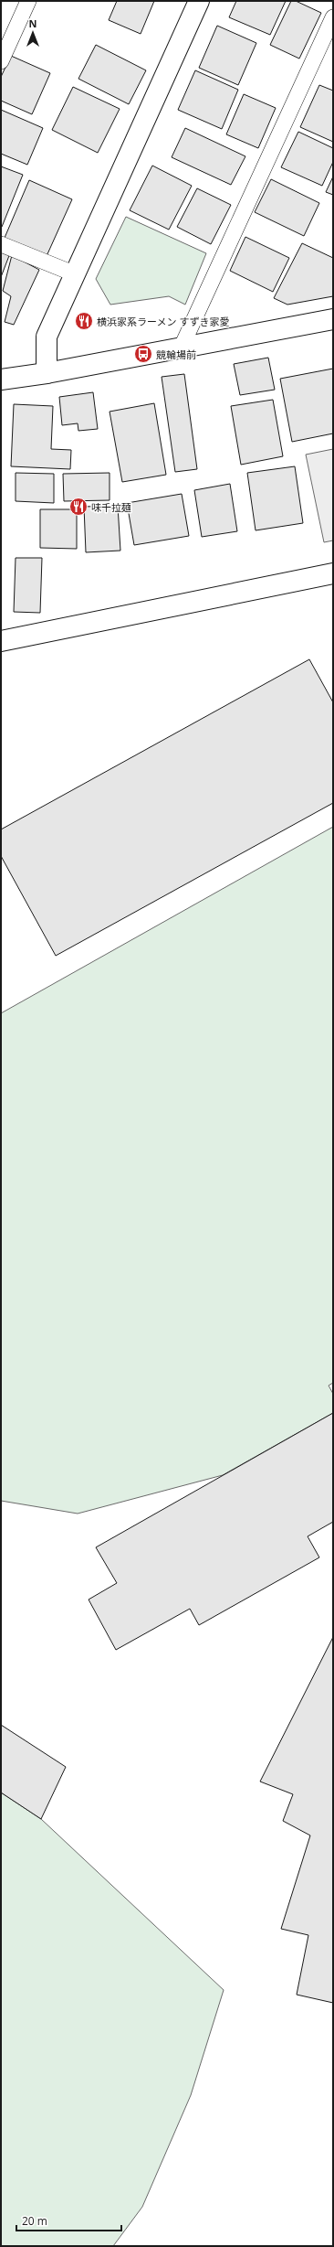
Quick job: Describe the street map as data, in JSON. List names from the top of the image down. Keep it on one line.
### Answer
{"places":{"restaurant":["横浜家系ラーメン すずき家愛","味千拉麺"],"bus stop":["競輪場前"]},"scale_bar":"20 m","north":"top"}
